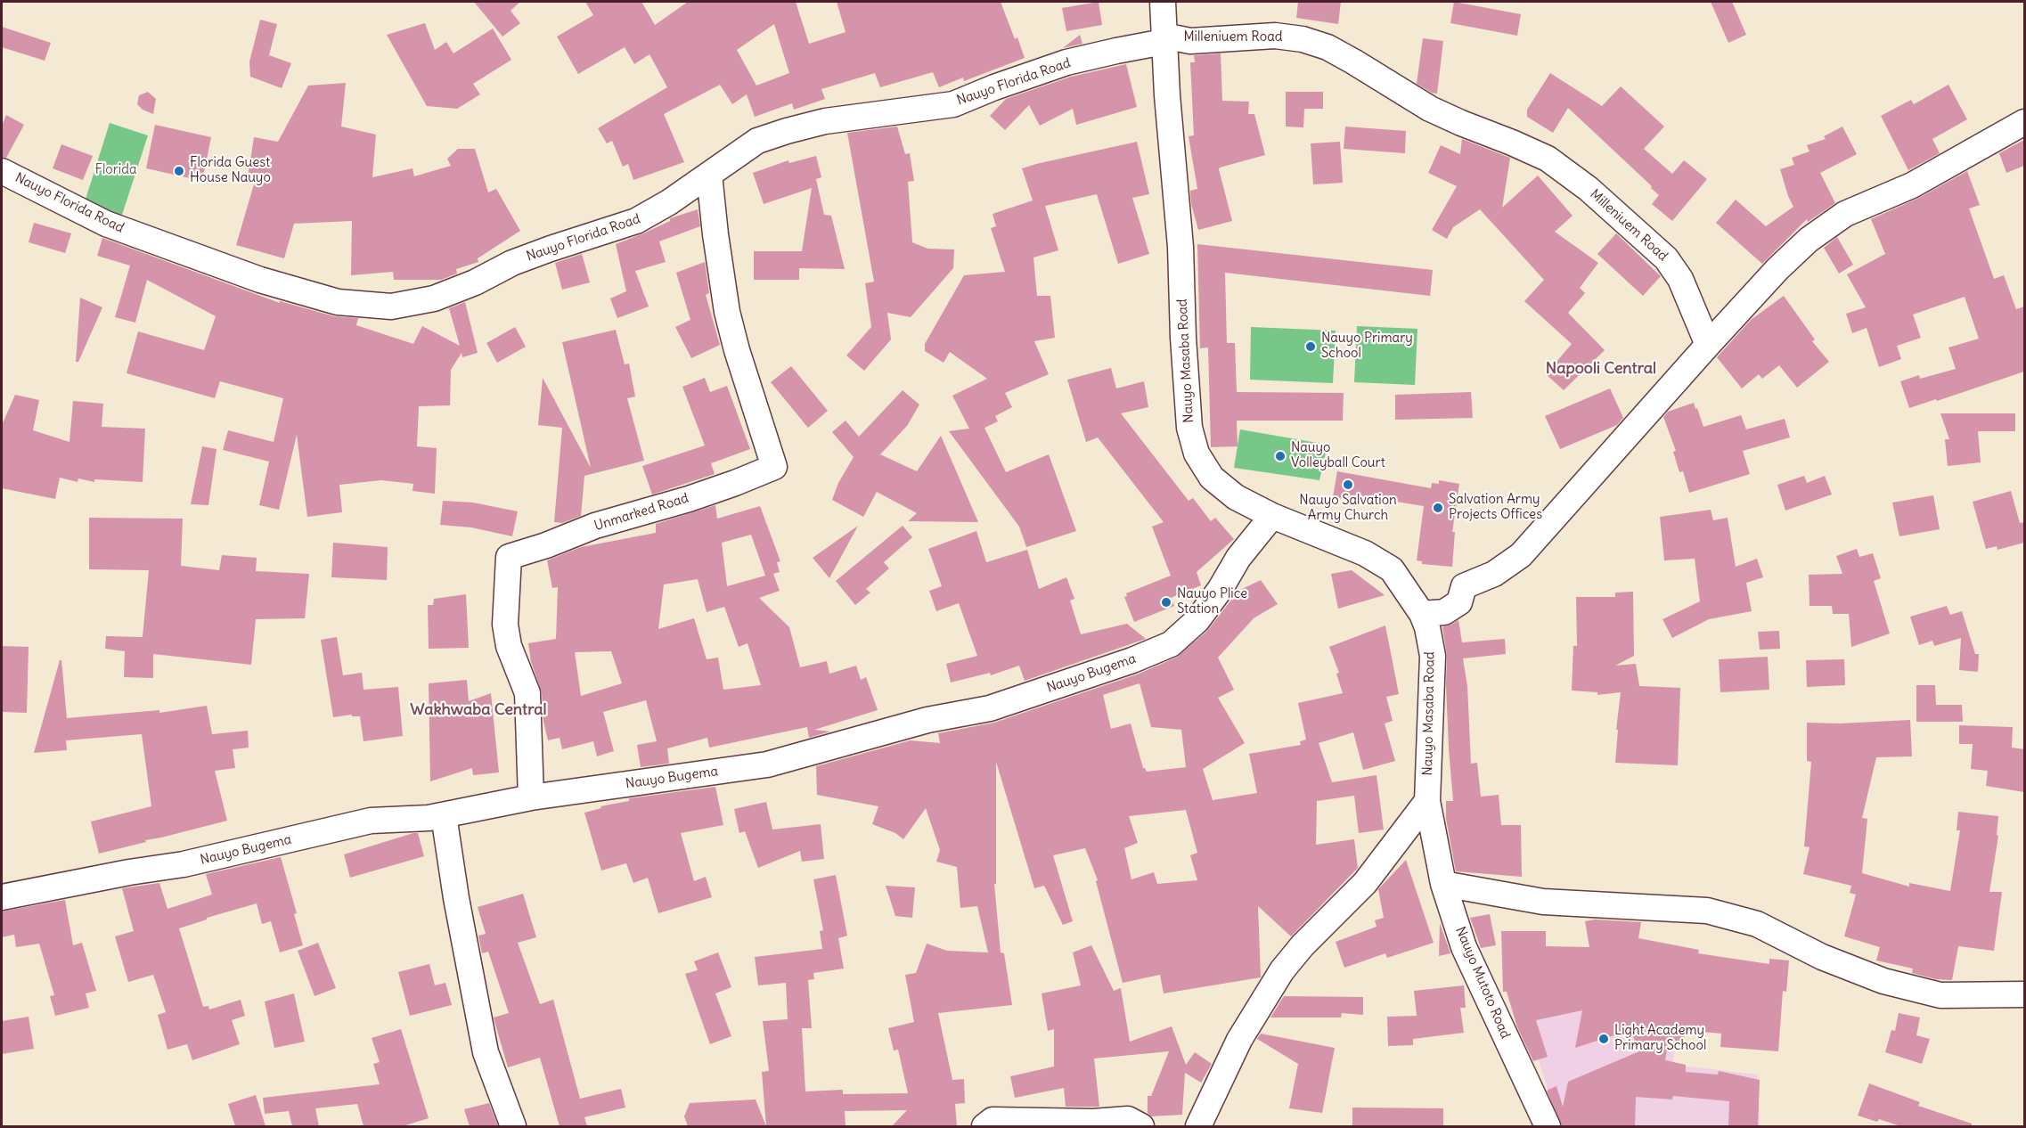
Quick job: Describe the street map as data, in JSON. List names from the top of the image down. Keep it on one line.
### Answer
{"streets":{"street":["Milleniuem Road","Nauyo Florida Road","Nauyo Masaba Road","Unmarked Road","Nauyo Bugema","Nauyo Mutoto Road"]},"crossings":[["Milleniuem Road","Nauyo Florida Road"],["Milleniuem Road","Nauyo Masaba Road"],["Nauyo Florida Road","Nauyo Masaba Road"],["Nauyo Florida Road","Unmarked Road"],["Nauyo Masaba Road","Nauyo Bugema"],["Nauyo Masaba Road","Nauyo Mutoto Road"],["Unmarked Road","Nauyo Bugema"]],"districts":["Napooli Central","Wakhwaba Central"],"parks":["Florida"],"places":["Florida Guest House Nauyo","Nauyo Primary School","Nauyo Volleyball Court","Nauyo Salvation Army Church","Salvation Army Projects Offices","Nauyo Plice Station","Light Academy Primary School"]}
